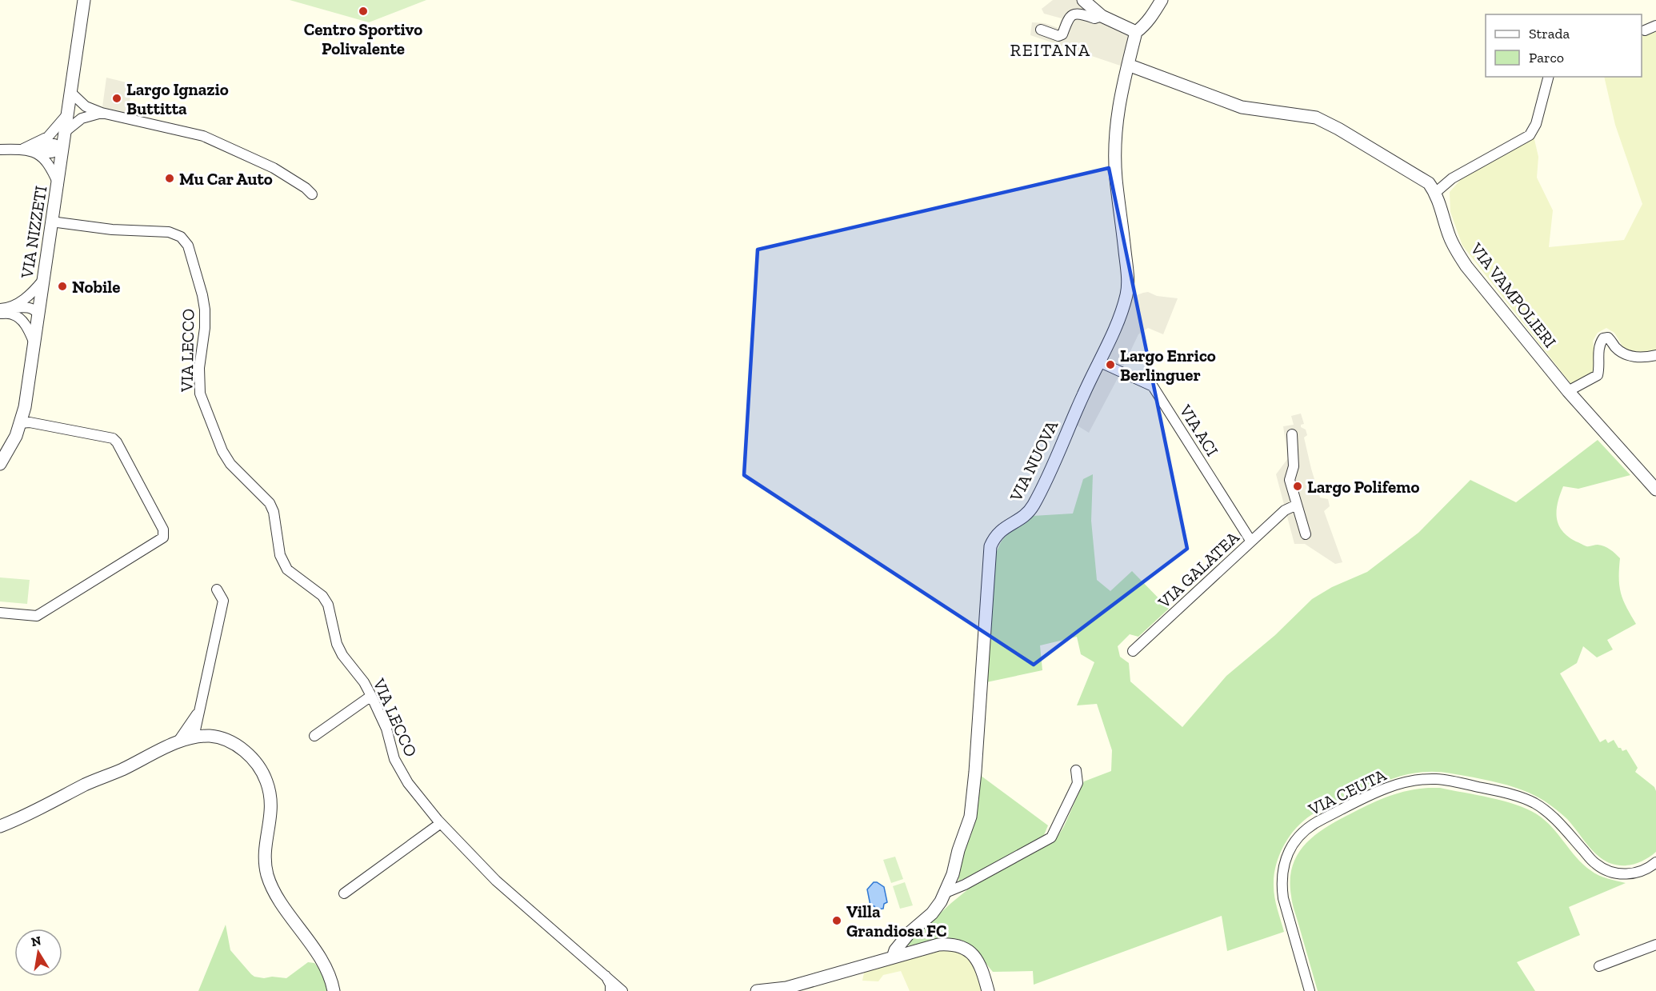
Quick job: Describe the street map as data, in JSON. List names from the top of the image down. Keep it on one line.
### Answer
{"streets":{"street":["VIA NIZZETI","VIA VAMPOLIERI","VIA LECCO","VIA ACI","VIA NUOVA","VIA GALATEA","VIA CEUTA"]},"crossings":[["VIA NIZZETI","VIA LECCO"],["VIA VAMPOLIERI","VIA NUOVA"],["VIA ACI","VIA NUOVA"],["VIA ACI","VIA GALATEA"]],"districts":["REITANA"],"places":["Centro Sportivo Polivalente","Largo Ignazio Buttitta","Mu Car Auto","Nobile","Largo Enrico Berlinguer","Largo Polifemo","Villa Grandiosa FC"],"legend":["Strada","Parco"],"north":"top"}
